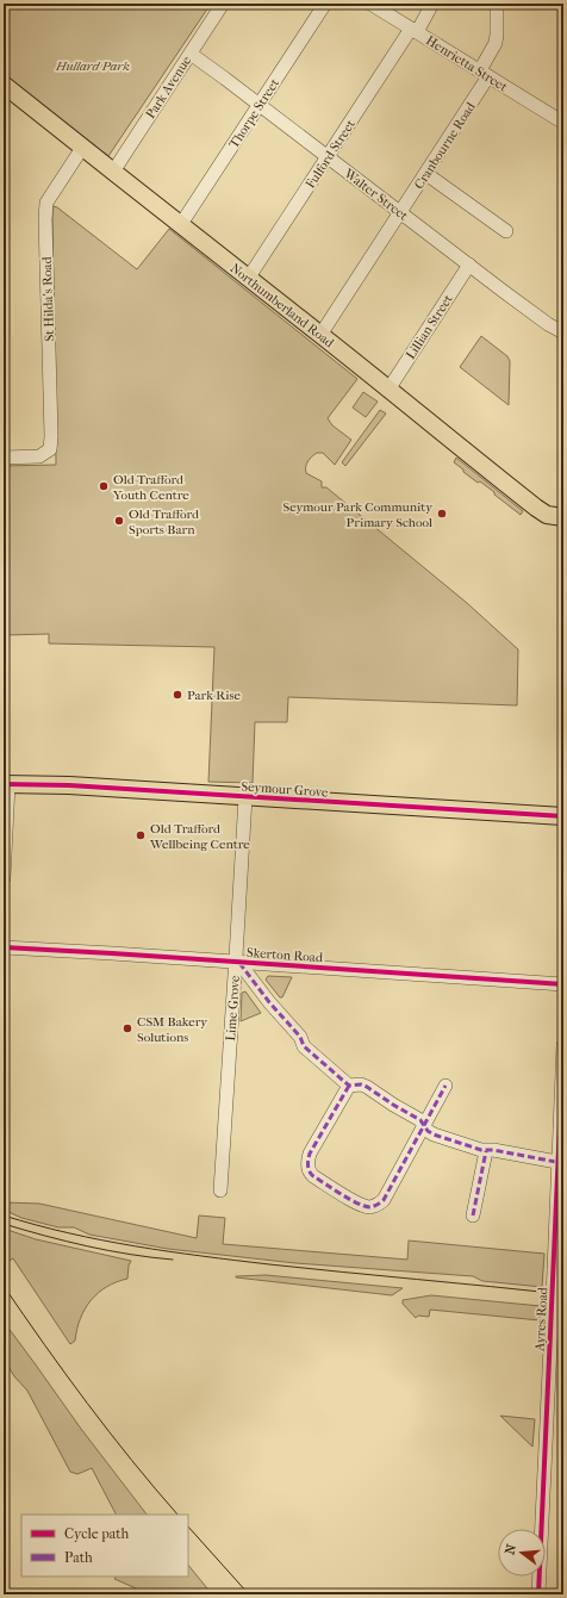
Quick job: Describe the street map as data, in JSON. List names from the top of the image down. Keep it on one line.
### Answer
{"streets":{"main road":["Northumberland Road","Seymour Grove"],"street":["Henrietta Street","Park Avenue","Thorpe Street","Cranbourne Road","Fulford Street","Walter Street","St Hilda's Road","Lillian Street","Skerton Road","Lime Grove","Ayres Road"]},"crossings":[["Henrietta Street","Cranbourne Road"],["Henrietta Street","Fulford Street"],["Park Avenue","Walter Street"],["Park Avenue","Northumberland Road"],["Thorpe Street","Walter Street"],["Thorpe Street","Northumberland Road"],["Cranbourne Road","Walter Street"],["Cranbourne Road","Northumberland Road"],["Fulford Street","Walter Street"],["Fulford Street","Northumberland Road"],["Walter Street","Lillian Street"],["St Hilda's Road","Northumberland Road"],["Northumberland Road","Lillian Street"],["Seymour Grove","Lime Grove"],["Skerton Road","Lime Grove"]],"parks":["Hullard Park"],"places":["Old Trafford Youth Centre","Seymour Park Community Primary School","Old Trafford Sports Barn","Park Rise","Old Trafford Wellbeing Centre","CSM Bakery Solutions"],"legend":["Cycle path","Path"],"north":"left"}
